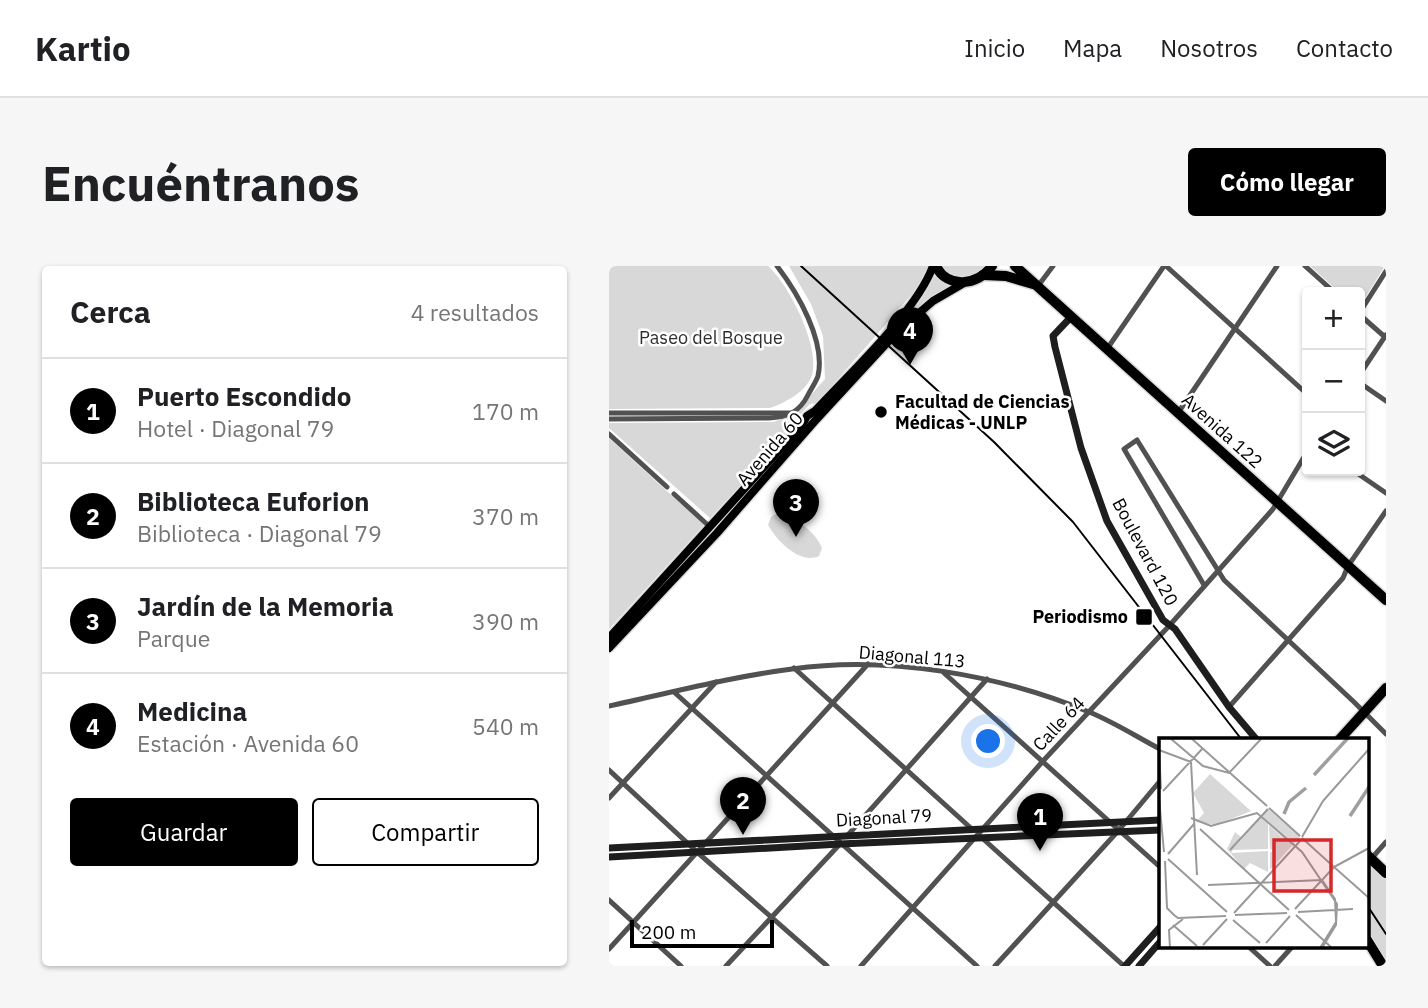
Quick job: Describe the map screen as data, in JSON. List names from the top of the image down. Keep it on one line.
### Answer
{"streets":{"highway":["Avenida 122"],"main road":["Avenida 60","Boulevard 120","Diagonal 79"],"street":["Diagonal 113","Calle 64"]},"crossings":[["Avenida 122","Boulevard 120"],["Avenida 122","Calle 64"],["Boulevard 120","Calle 64"],["Diagonal 113","Calle 64"],["Calle 64","Diagonal 79"]],"parks":["Paseo del Bosque"],"places":{"other":["Facultad de Ciencias Médicas - UNLP"],"transit":["Periodismo"]},"scale_bar":"200 m","page":{"header":"Kartio","nav":["Inicio","Mapa","Nosotros","Contacto"],"buttons":["Cómo llegar",["Guardar","Compartir"]],"title":"Encuéntranos","heading":["Cerca","4 resultados"],"map_buttons":["+","−"],"pins":["4","3","2","1"],"list":[{"mark":"1","name":"Puerto Escondido","note":"Hotel · Diagonal 79","value":"170 m"},{"mark":"2","name":"Biblioteca Euforion","note":"Biblioteca · Diagonal 79","value":"370 m"},{"mark":"3","name":"Jardín de la Memoria","note":"Parque","value":"390 m"},{"mark":"4","name":"Medicina","note":"Estación · Avenida 60","value":"540 m"}],"scale":"200 m"}}
